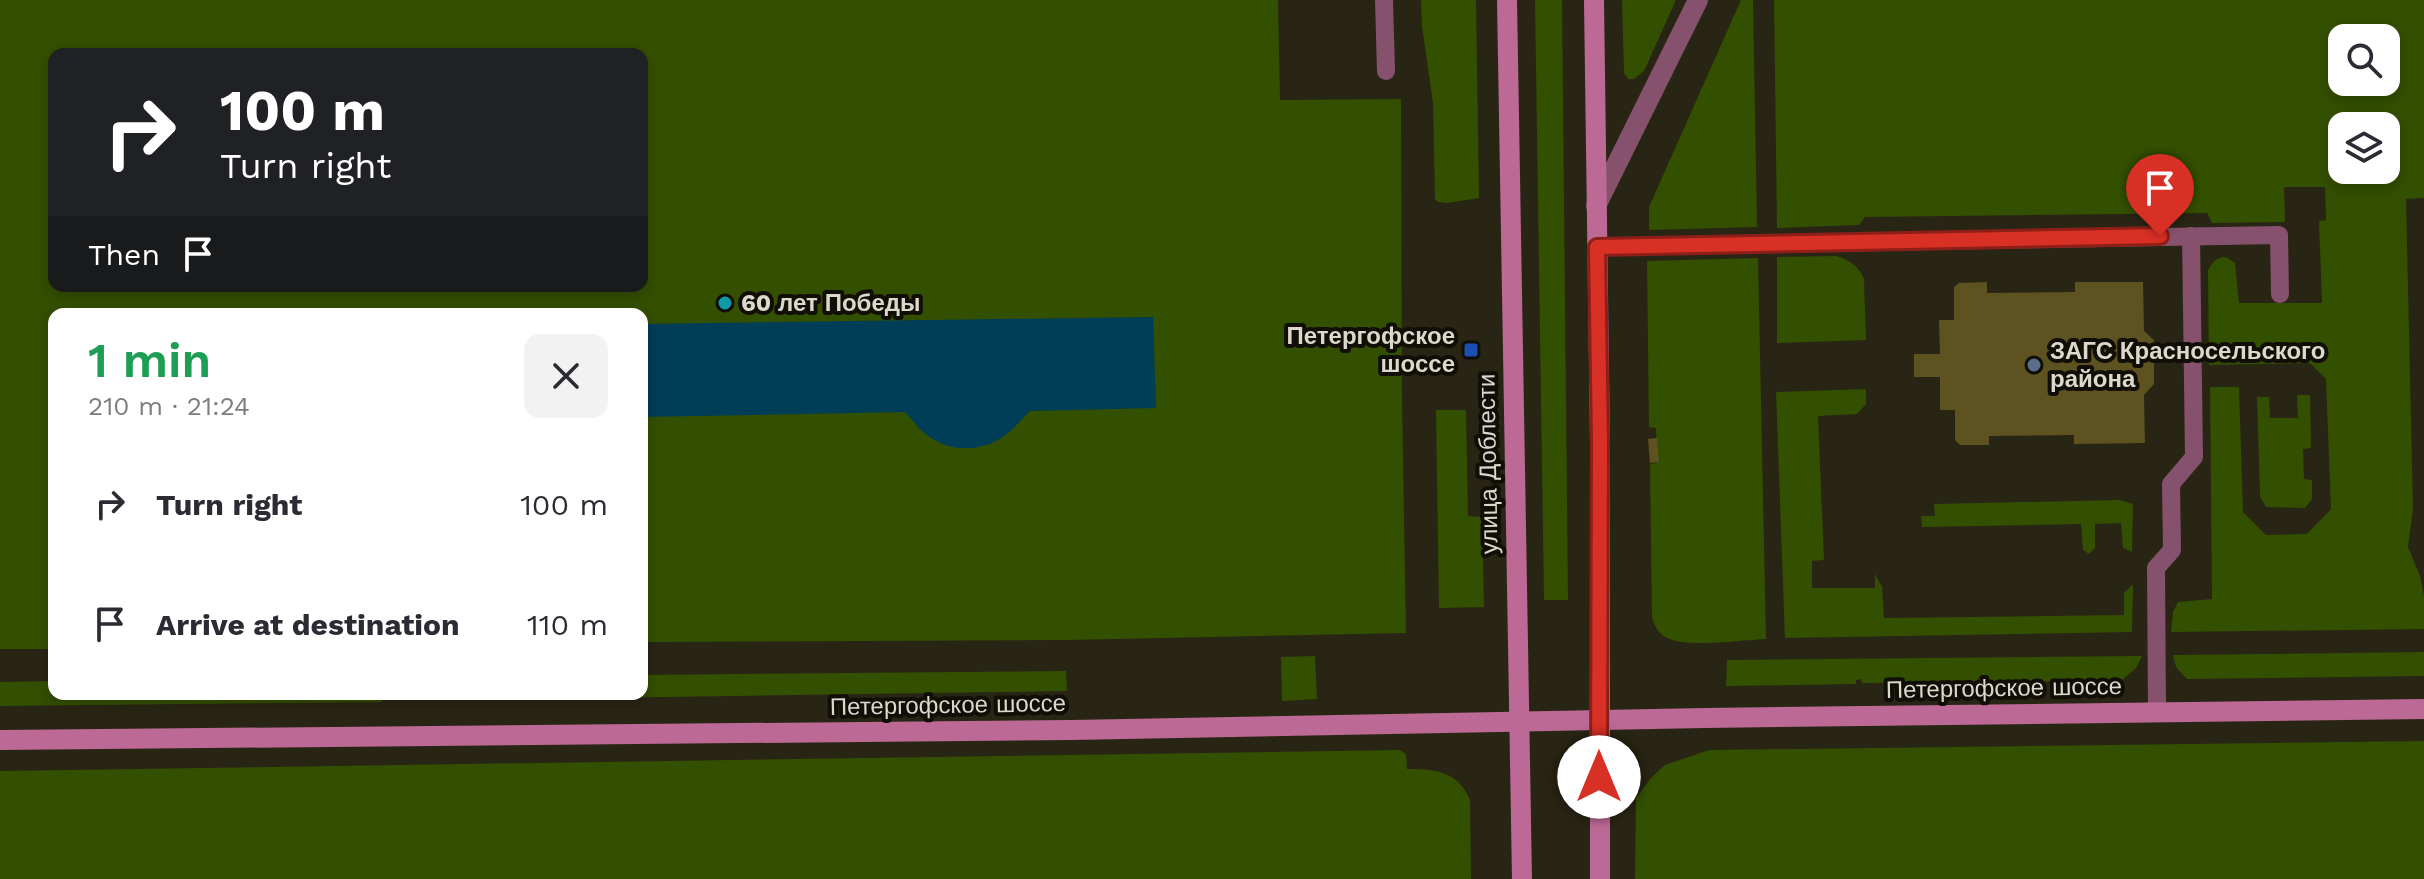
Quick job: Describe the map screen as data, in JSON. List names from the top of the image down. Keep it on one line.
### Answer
{"streets":{"street":["улица Доблести","Петергофское шоссе"]},"crossings":[["улица Доблести","Петергофское шоссе"]],"places":{"other":["60 лет Победы","ЗАГС Красносельского района"],"transit":["Петергофское шоссе"]},"page":{"turn":["100 m","Turn right"],"then":"Then","heading":["1 min","210 m · 21:24"],"list":[{"name":"Turn right","value":"100 m"},{"name":"Arrive at destination","value":"110 m"}]}}
